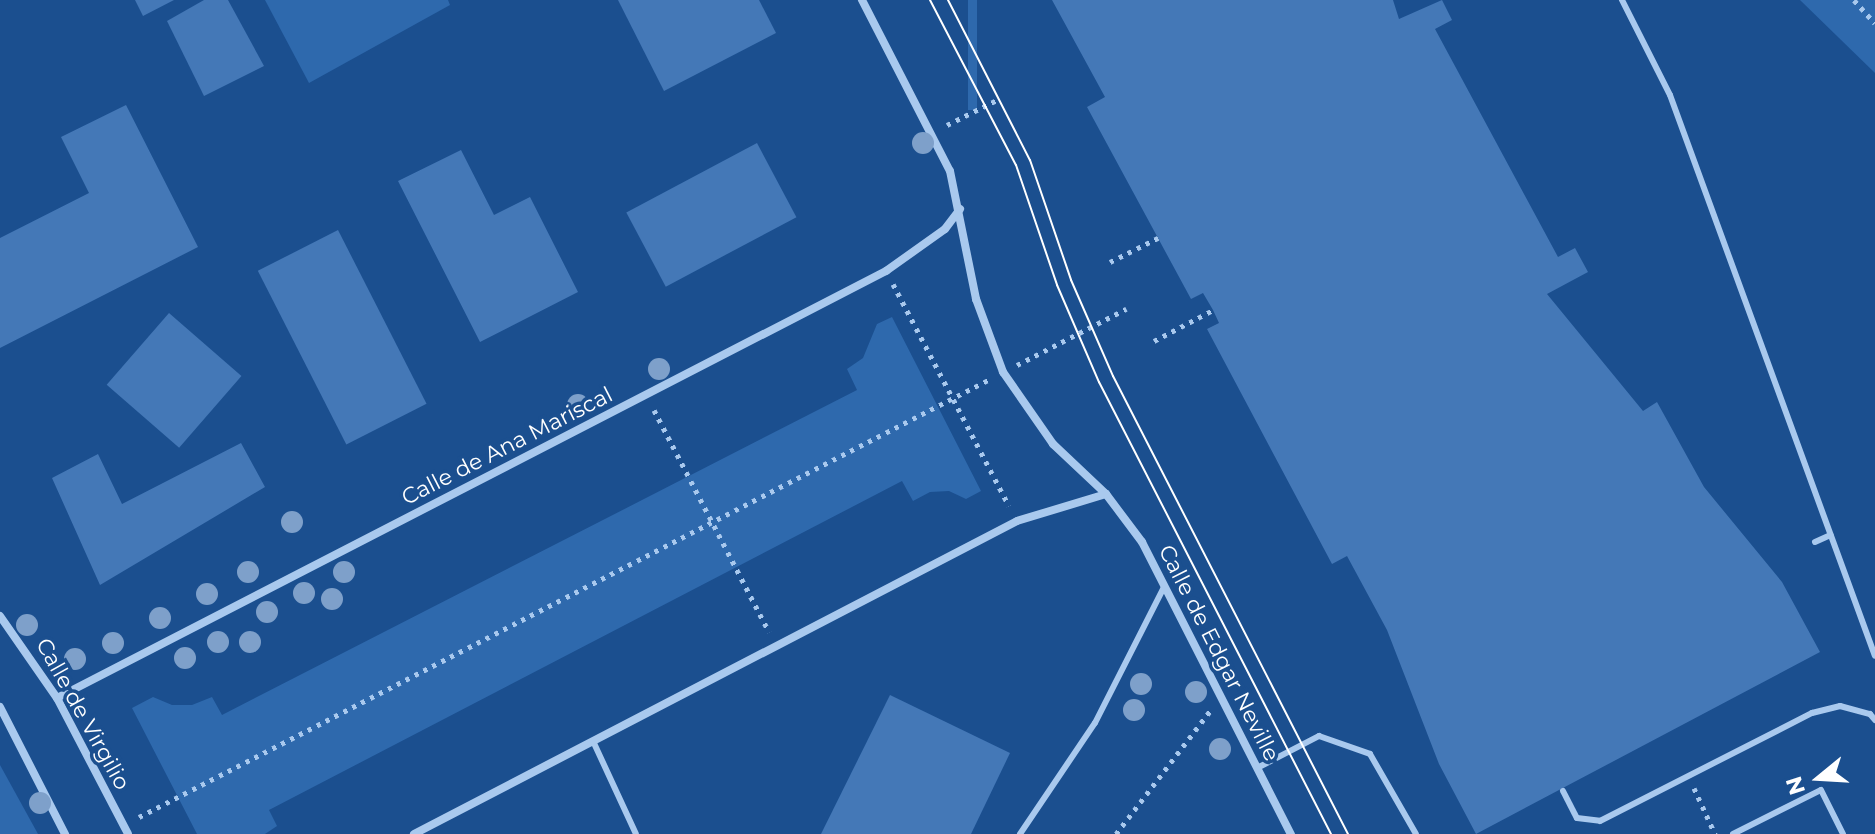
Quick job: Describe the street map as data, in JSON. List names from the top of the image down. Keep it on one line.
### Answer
{"streets":{"street":["Calle de Ana Mariscal","Calle de Edgar Neville","Calle de Virgilio"]},"crossings":[["Calle de Ana Mariscal","Calle de Edgar Neville"],["Calle de Ana Mariscal","Calle de Virgilio"]],"north":"left"}
